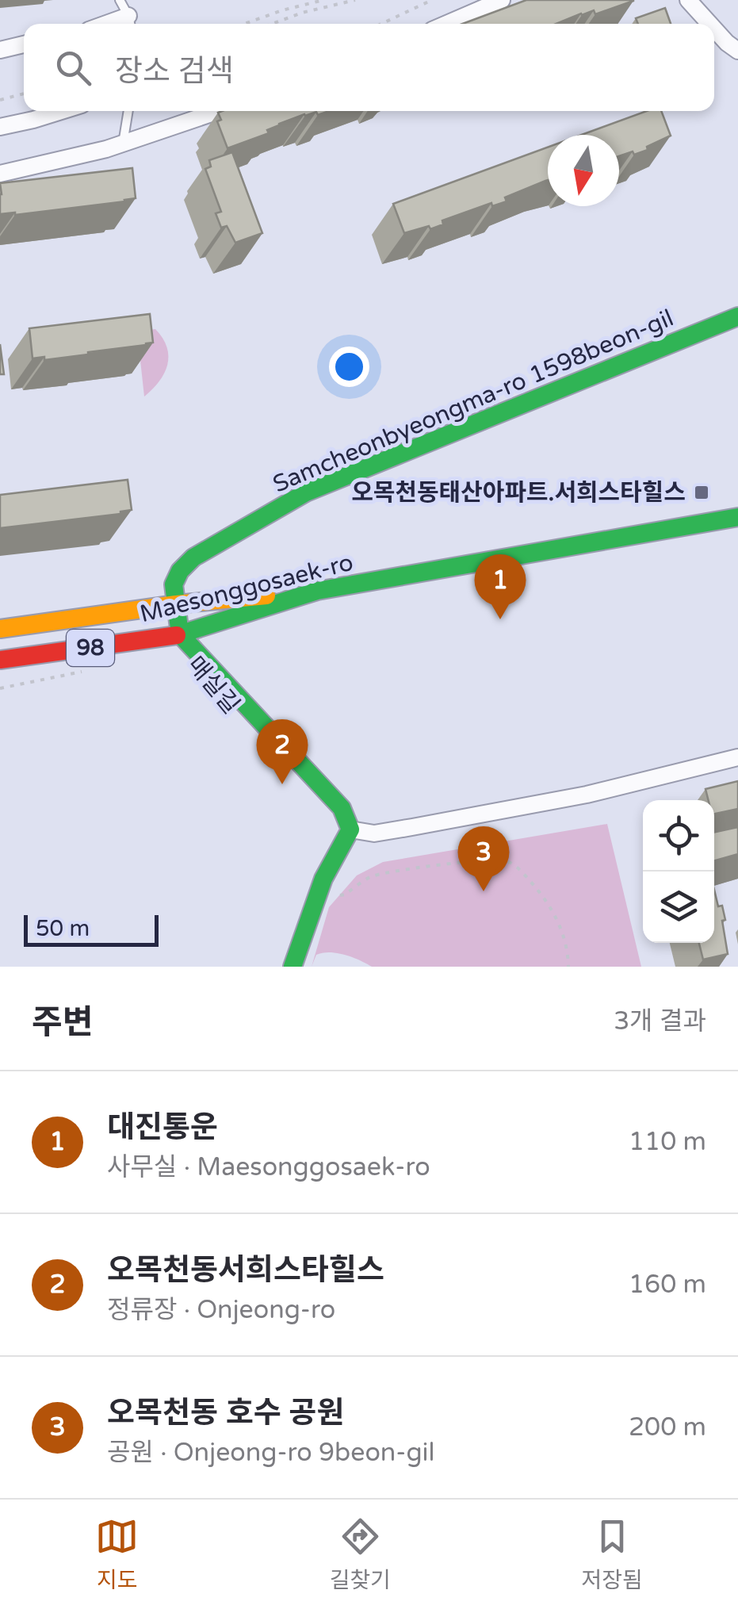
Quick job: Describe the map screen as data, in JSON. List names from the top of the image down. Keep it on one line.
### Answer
{"streets":{"street":["Samcheonbyeongma-ro 1598beon-gil","Maesonggosaek-ro","98"]},"crossings":[["Samcheonbyeongma-ro 1598beon-gil","Maesonggosaek-ro"]],"places":{"transit":["오목천동태산아파트.서희스타힐스"]},"scale_bar":"50 m","north":"bottom","page":{"search":"장소 검색","pins":["1","2","3"],"scale":"50 m","heading":["주변","3개 결과"],"list":[{"mark":"1","name":"대진통운","note":"사무실 · Maesonggosaek-ro","value":"110 m"},{"mark":"2","name":"오목천동서희스타힐스","note":"정류장 · Onjeong-ro","value":"160 m"},{"mark":"3","name":"오목천동 호수 공원","note":"공원 · Onjeong-ro 9beon-gil","value":"200 m"}],"nav":["지도","길찾기","저장됨"]}}
